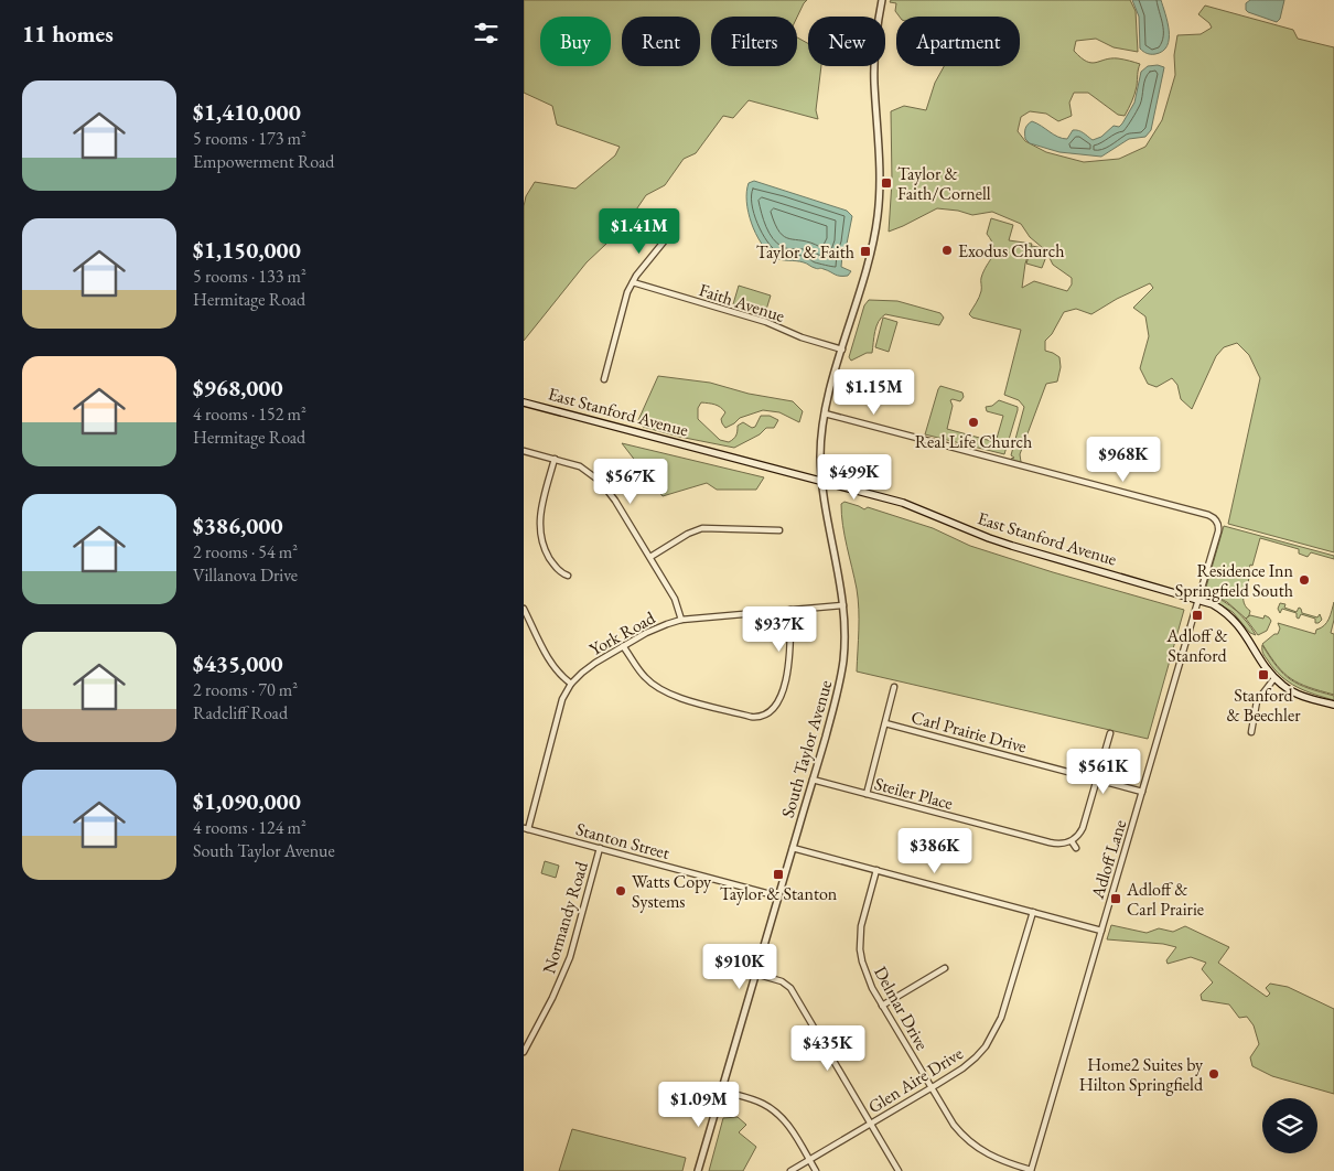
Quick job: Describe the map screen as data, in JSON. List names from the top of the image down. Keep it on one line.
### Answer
{"streets":{"main road":["East Stanford Avenue"],"street":["Faith Avenue","York Road","Carl Prairie Drive","South Taylor Avenue","Steiler Place","Stanton Street","Adloff Lane","Normandy Road","Delmar Drive","Glen Aire Drive"]},"crossings":[["Faith Avenue","South Taylor Avenue"],["East Stanford Avenue","South Taylor Avenue"],["East Stanford Avenue","Adloff Lane"],["York Road","South Taylor Avenue"],["York Road","Stanton Street"],["Carl Prairie Drive","Adloff Lane"],["South Taylor Avenue","Steiler Place"],["South Taylor Avenue","Stanton Street"],["South Taylor Avenue","Adloff Lane"],["Stanton Street","Normandy Road"],["Adloff Lane","Delmar Drive"],["Delmar Drive","Glen Aire Drive"]],"places":{"transit":["Taylor & Faith/Cornell","Taylor & Faith","Adloff & Stanford","Stanford & Beechler","Taylor & Stanton","Adloff & Carl Prairie"],"other":["Exodus Church","Real Life Church","Residence Inn Springfield South","Watts Copy Systems","Home2 Suites by Hilton Springfield"]},"page":{"heading":"11 homes","chip":["Buy","Rent","Filters","New","Apartment"],"list":[{"name":"$1,410,000","note":"5 rooms · 173 m² · Empowerment Road"},{"name":"$1,150,000","note":"5 rooms · 133 m² · Hermitage Road"},{"name":"$968,000","note":"4 rooms · 152 m² · Hermitage Road"},{"name":"$386,000","note":"2 rooms · 54 m² · Villanova Drive"},{"name":"$435,000","note":"2 rooms · 70 m² · Radcliff Road"},{"name":"$1,090,000","note":"4 rooms · 124 m² · South Taylor Avenue"}],"price":["$1.41M","$1.15M","$968K","$499K","$567K","$937K","$561K","$386K","$910K","$435K","$1.09M"]}}
